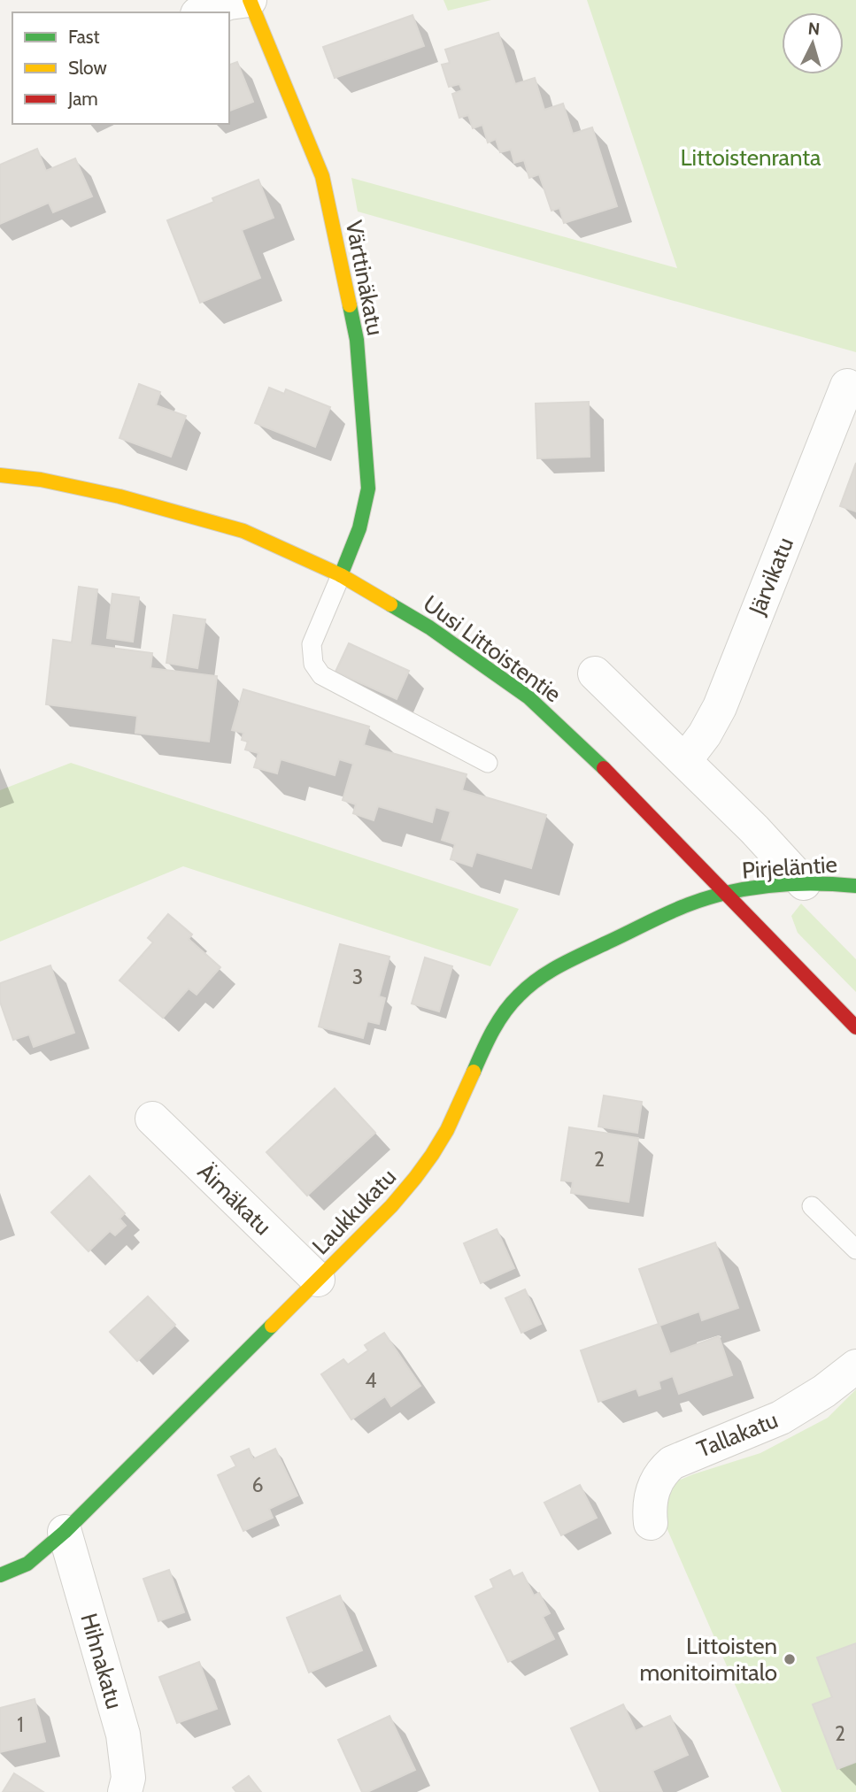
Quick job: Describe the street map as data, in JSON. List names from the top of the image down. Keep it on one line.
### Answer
{"streets":{"street":["Värttinäkatu","Järvikatu","Uusi Littoistentie","Pirjeläntie","Äimäkatu","Laukkukatu","Tallakatu","Hihnakatu"]},"crossings":[["Värttinäkatu","Uusi Littoistentie"],["Uusi Littoistentie","Pirjeläntie"],["Uusi Littoistentie","Laukkukatu"],["Pirjeläntie","Laukkukatu"],["Äimäkatu","Laukkukatu"],["Laukkukatu","Hihnakatu"]],"parks":["Littoistenranta"],"places":["Littoisten monitoimitalo"],"house_numbers":["3","2","4","6","1","2"],"legend":["Fast","Slow","Jam"],"north":"top"}
